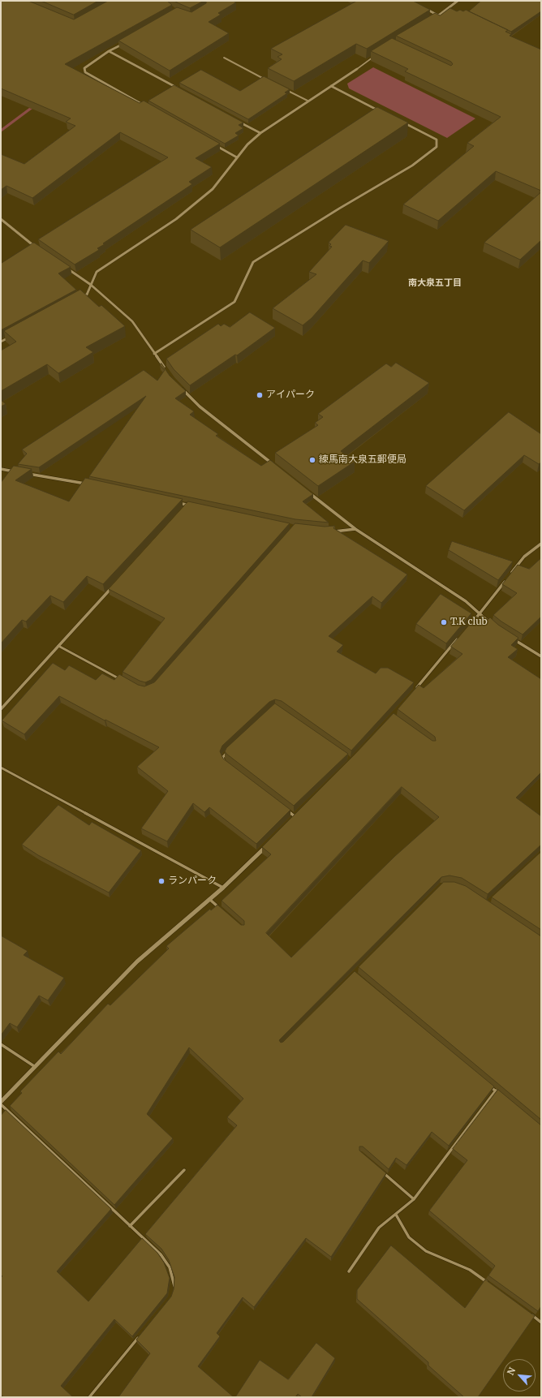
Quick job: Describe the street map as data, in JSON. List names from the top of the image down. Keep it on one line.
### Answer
{"districts":["南大泉五丁目"],"places":["アイパーク","練馬南大泉五郵便局","T.K club","ランパーク"],"north":"top left"}
